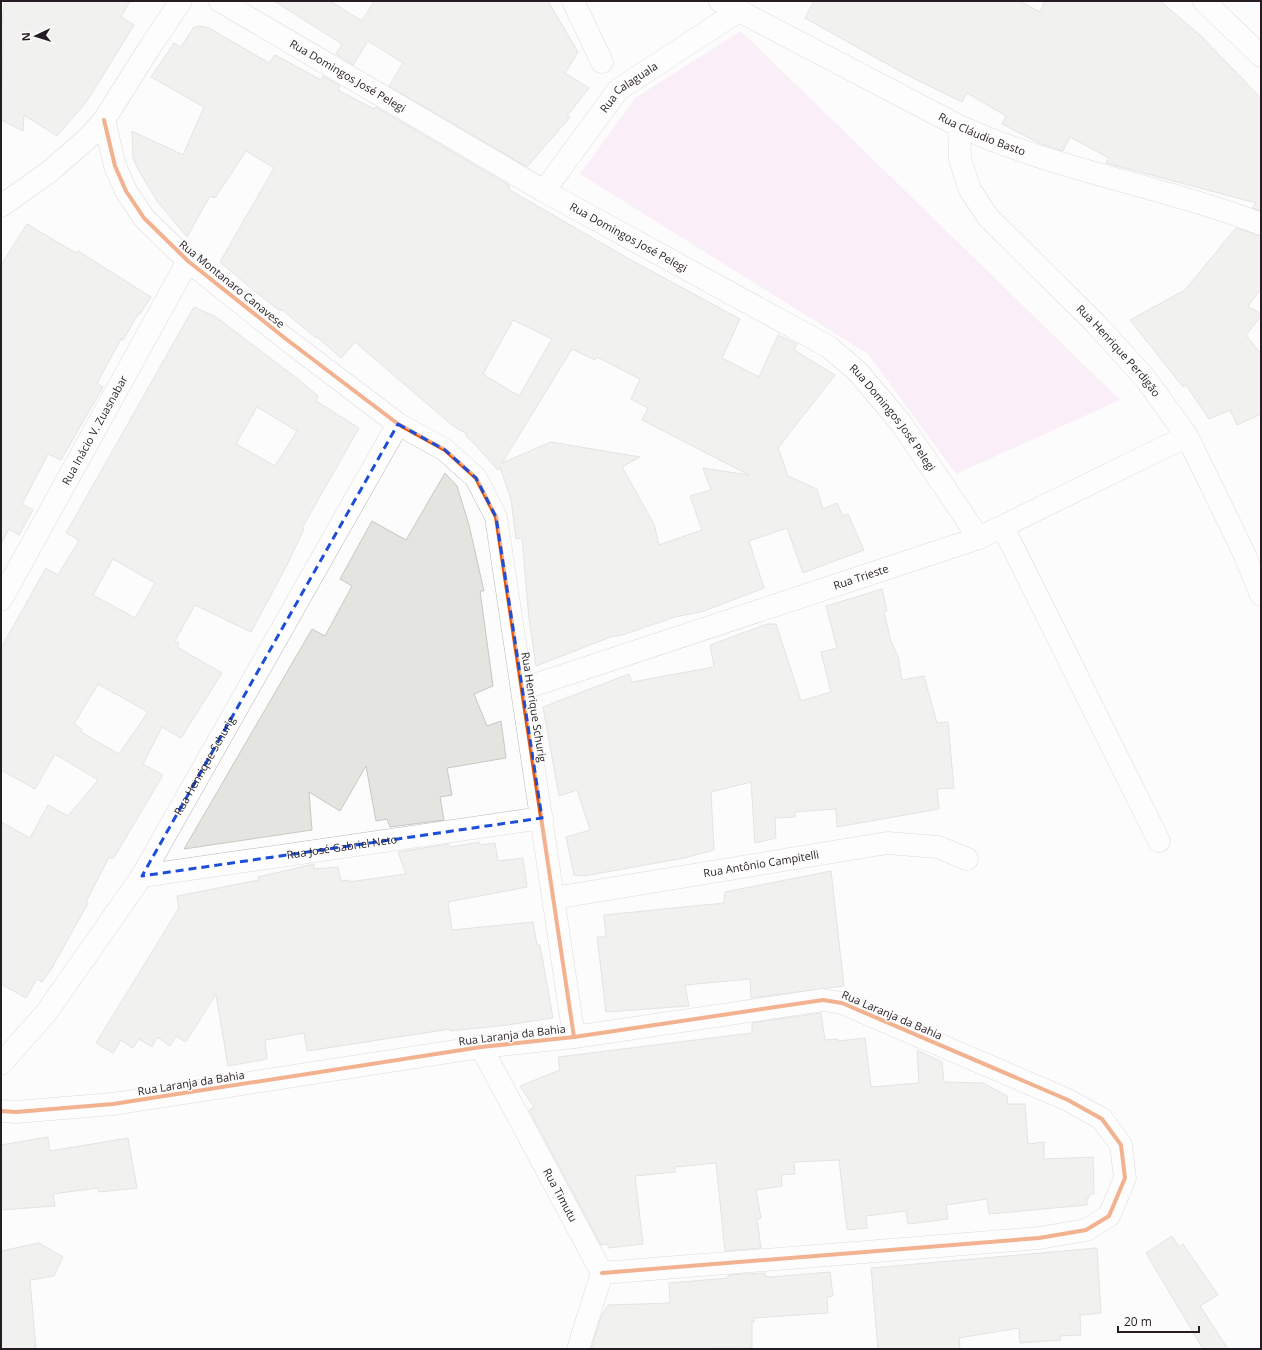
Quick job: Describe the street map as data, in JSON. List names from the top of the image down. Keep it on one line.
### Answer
{"streets":{"street":["Rua Domingos José Pelegi","Rua Calaguala","Rua Cláudio Basto","Rua Montanaro Canavese","Rua Henrique Perdigão","Rua Inácio V. Zuasnabar","Rua Trieste","Rua Henrique Schurig","Rua José Gabriel Neto","Rua Antônio Campitelli","Rua Laranja da Bahia","Rua Timutu"]},"crossings":[["Rua Domingos José Pelegi","Rua Calaguala"],["Rua Domingos José Pelegi","Rua Trieste"],["Rua Calaguala","Rua Cláudio Basto"],["Rua Cláudio Basto","Rua Henrique Perdigão"],["Rua Montanaro Canavese","Rua Inácio V. Zuasnabar"],["Rua Montanaro Canavese","Rua Henrique Schurig"],["Rua Henrique Perdigão","Rua Trieste"],["Rua Trieste","Rua Henrique Schurig"],["Rua Henrique Schurig","Rua José Gabriel Neto"],["Rua Henrique Schurig","Rua Antônio Campitelli"],["Rua Henrique Schurig","Rua Laranja da Bahia"],["Rua Laranja da Bahia","Rua Timutu"]],"scale_bar":"20 m","north":"left"}
